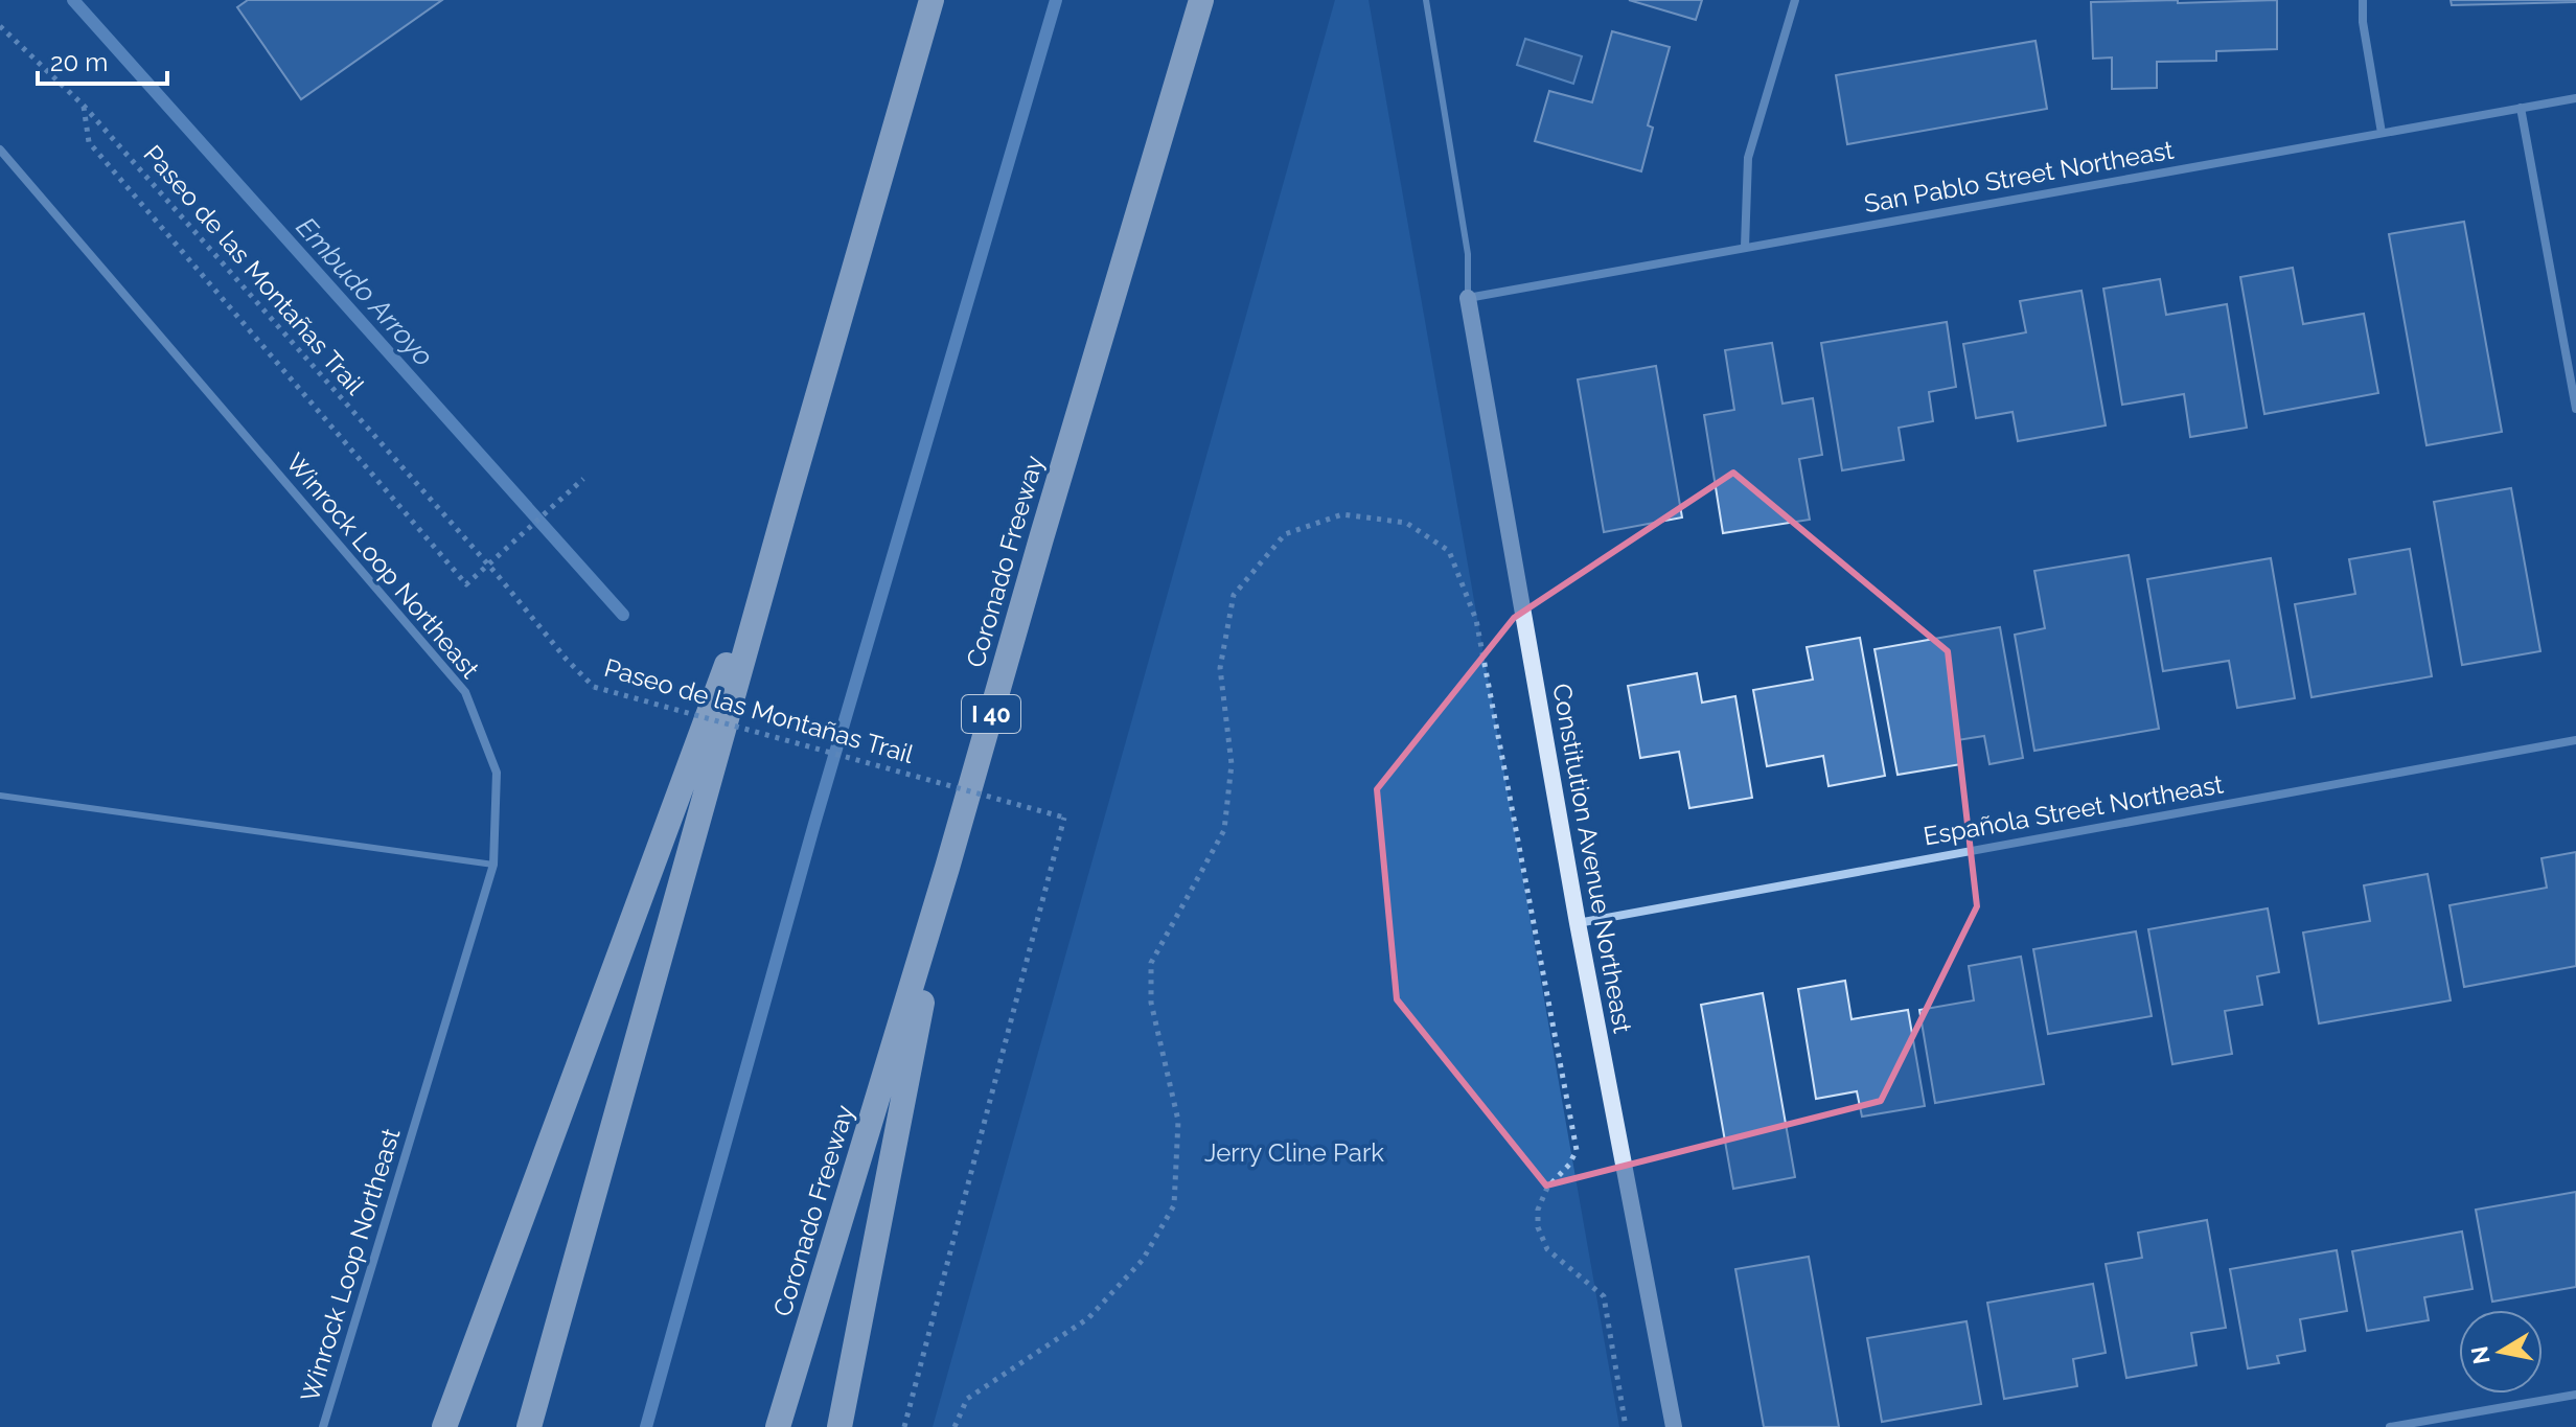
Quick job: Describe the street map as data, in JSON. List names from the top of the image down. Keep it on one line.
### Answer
{"streets":{"highway":["Coronado Freeway","I 40"],"street":["San Pablo Street Northeast","Winrock Loop Northeast","Española Street Northeast","Constitution Avenue Northeast"],"path":["Paseo de las Montañas Trail"]},"crossings":[["San Pablo Street Northeast","Constitution Avenue Northeast"],["Española Street Northeast","Constitution Avenue Northeast"]],"water":["Embudo Arroyo"],"parks":["Jerry Cline Park"],"scale_bar":"20 m","north":"left"}
